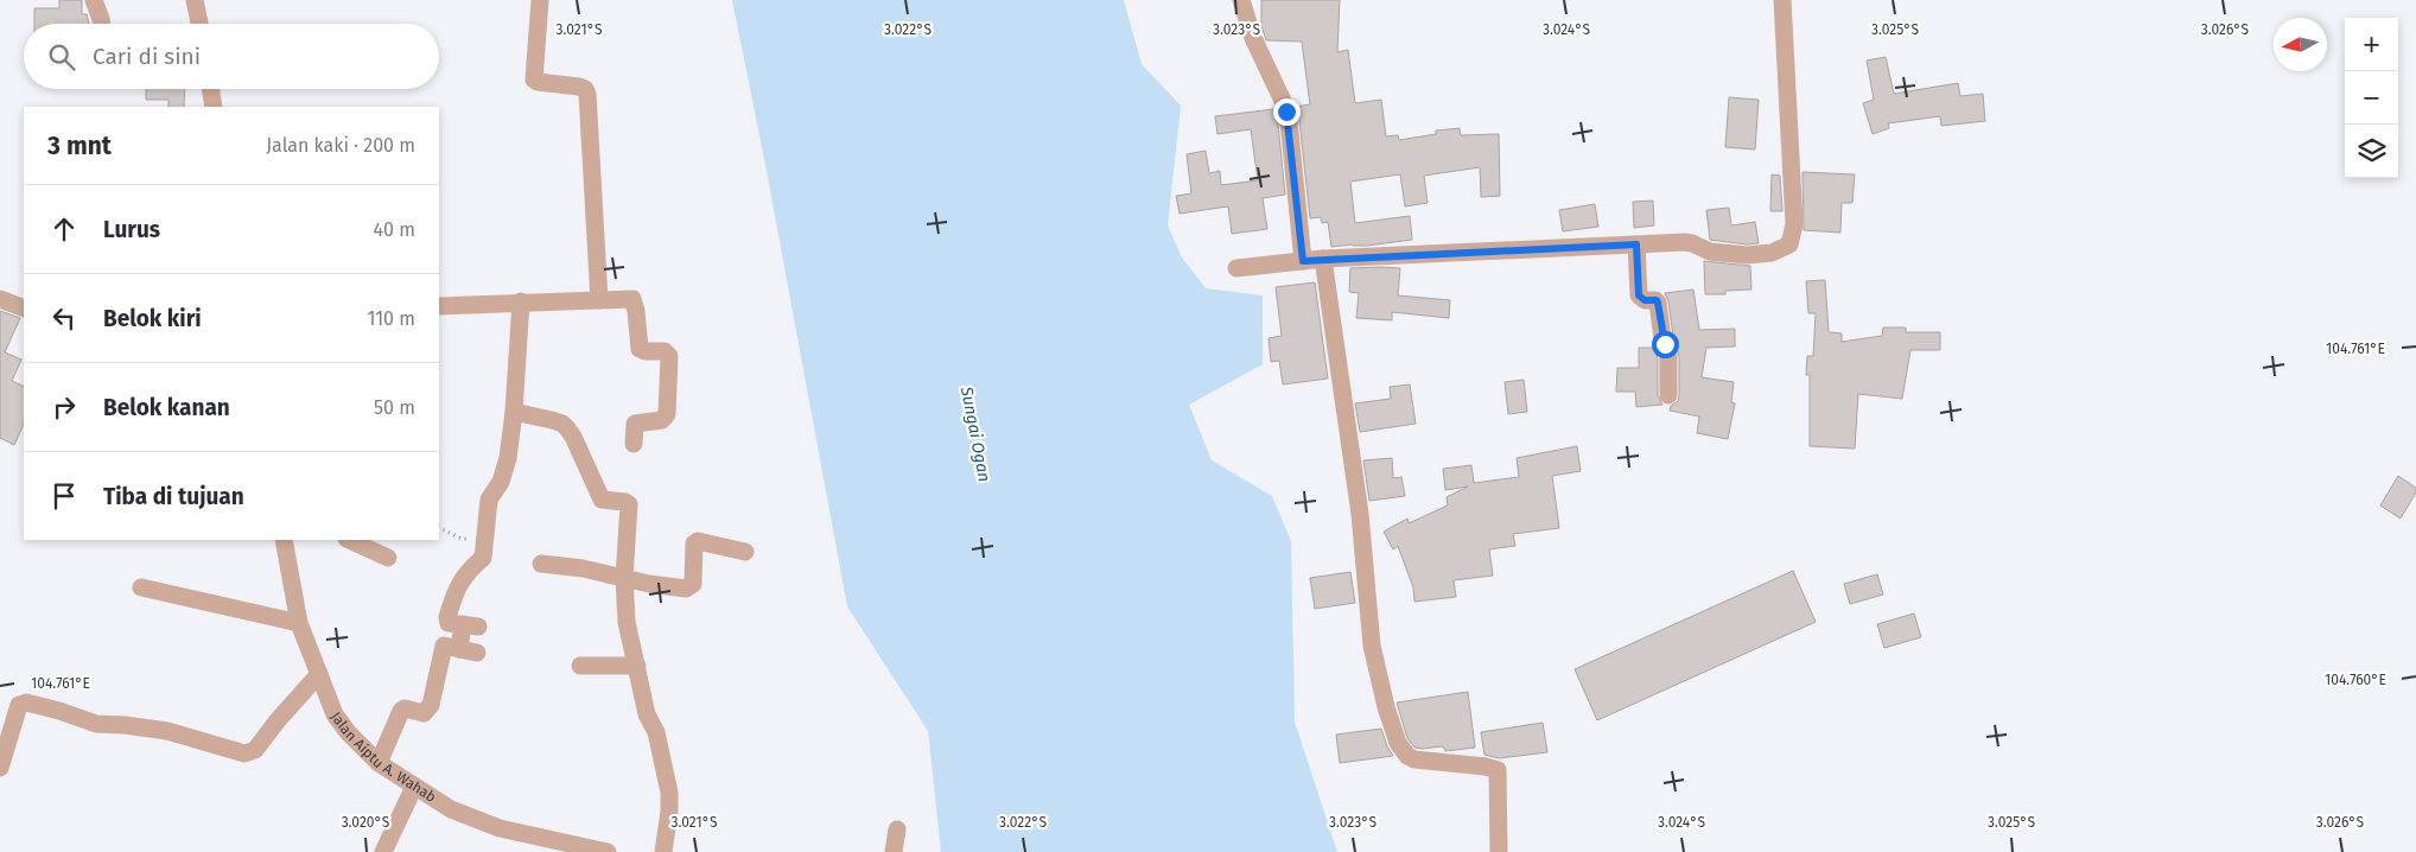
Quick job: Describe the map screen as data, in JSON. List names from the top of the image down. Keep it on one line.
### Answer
{"streets":{"street":["Jalan Aiptu A. Wahab"]},"water":["Sungai Ogan"],"north":"left","page":{"map_buttons":["+","−"],"search":"Cari di sini","heading":["3 mnt","Jalan kaki · 200 m"],"list":[["Lurus","40 m"],["Belok kiri","110 m"],["Belok kanan","50 m"],"Tiba di tujuan"]},"coordinates":["3.021°S","3.022°S","3.023°S","3.024°S","3.025°S","3.026°S","104.761°E","104.760°E","3.020°S"]}
